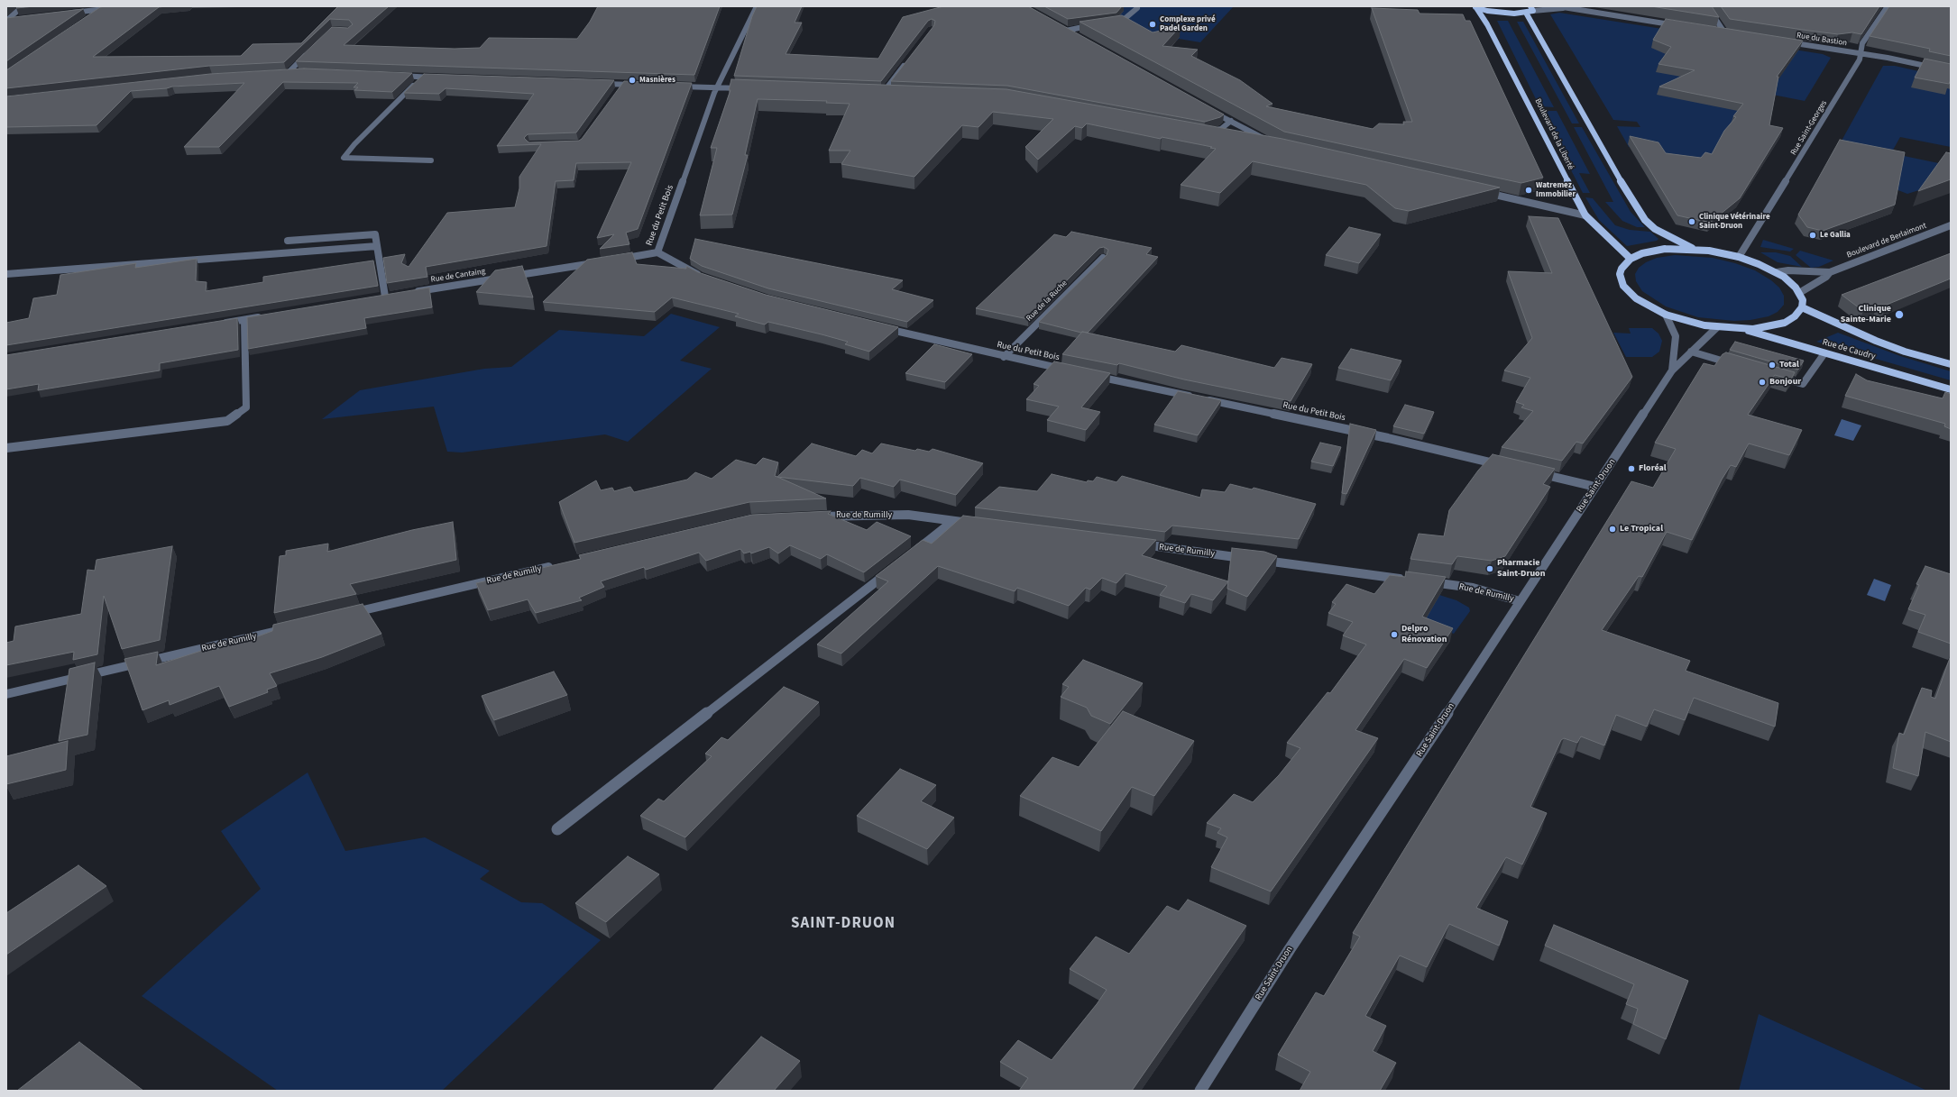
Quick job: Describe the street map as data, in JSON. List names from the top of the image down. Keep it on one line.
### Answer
{"streets":{"main road":["Boulevard de la Liberté","Rue de Caudry"],"street":["Rue du Bastion","Rue Saint-Georges","Rue du Petit Bois","Boulevard de Berlaimont","Rue de Cantaing","Rue de la Ruche","Rue Saint-Druon","Rue de Rumilly"]},"crossings":[["Rue du Bastion","Rue Saint-Georges"],["Rue du Petit Bois","Rue de la Ruche"],["Rue Saint-Druon","Rue de Rumilly"]],"districts":["SAINT-DRUON"],"places":["Complexe privé Padel Garden","Masnières","Watremez Immobilier","Clinique Vétérinaire Saint-Druon","Le Gallia","Clinique Sainte-Marie","Total","Bonjour","Floréal","Le Tropical","Pharmacie Saint-Druon","Delpro Rénovation"]}
